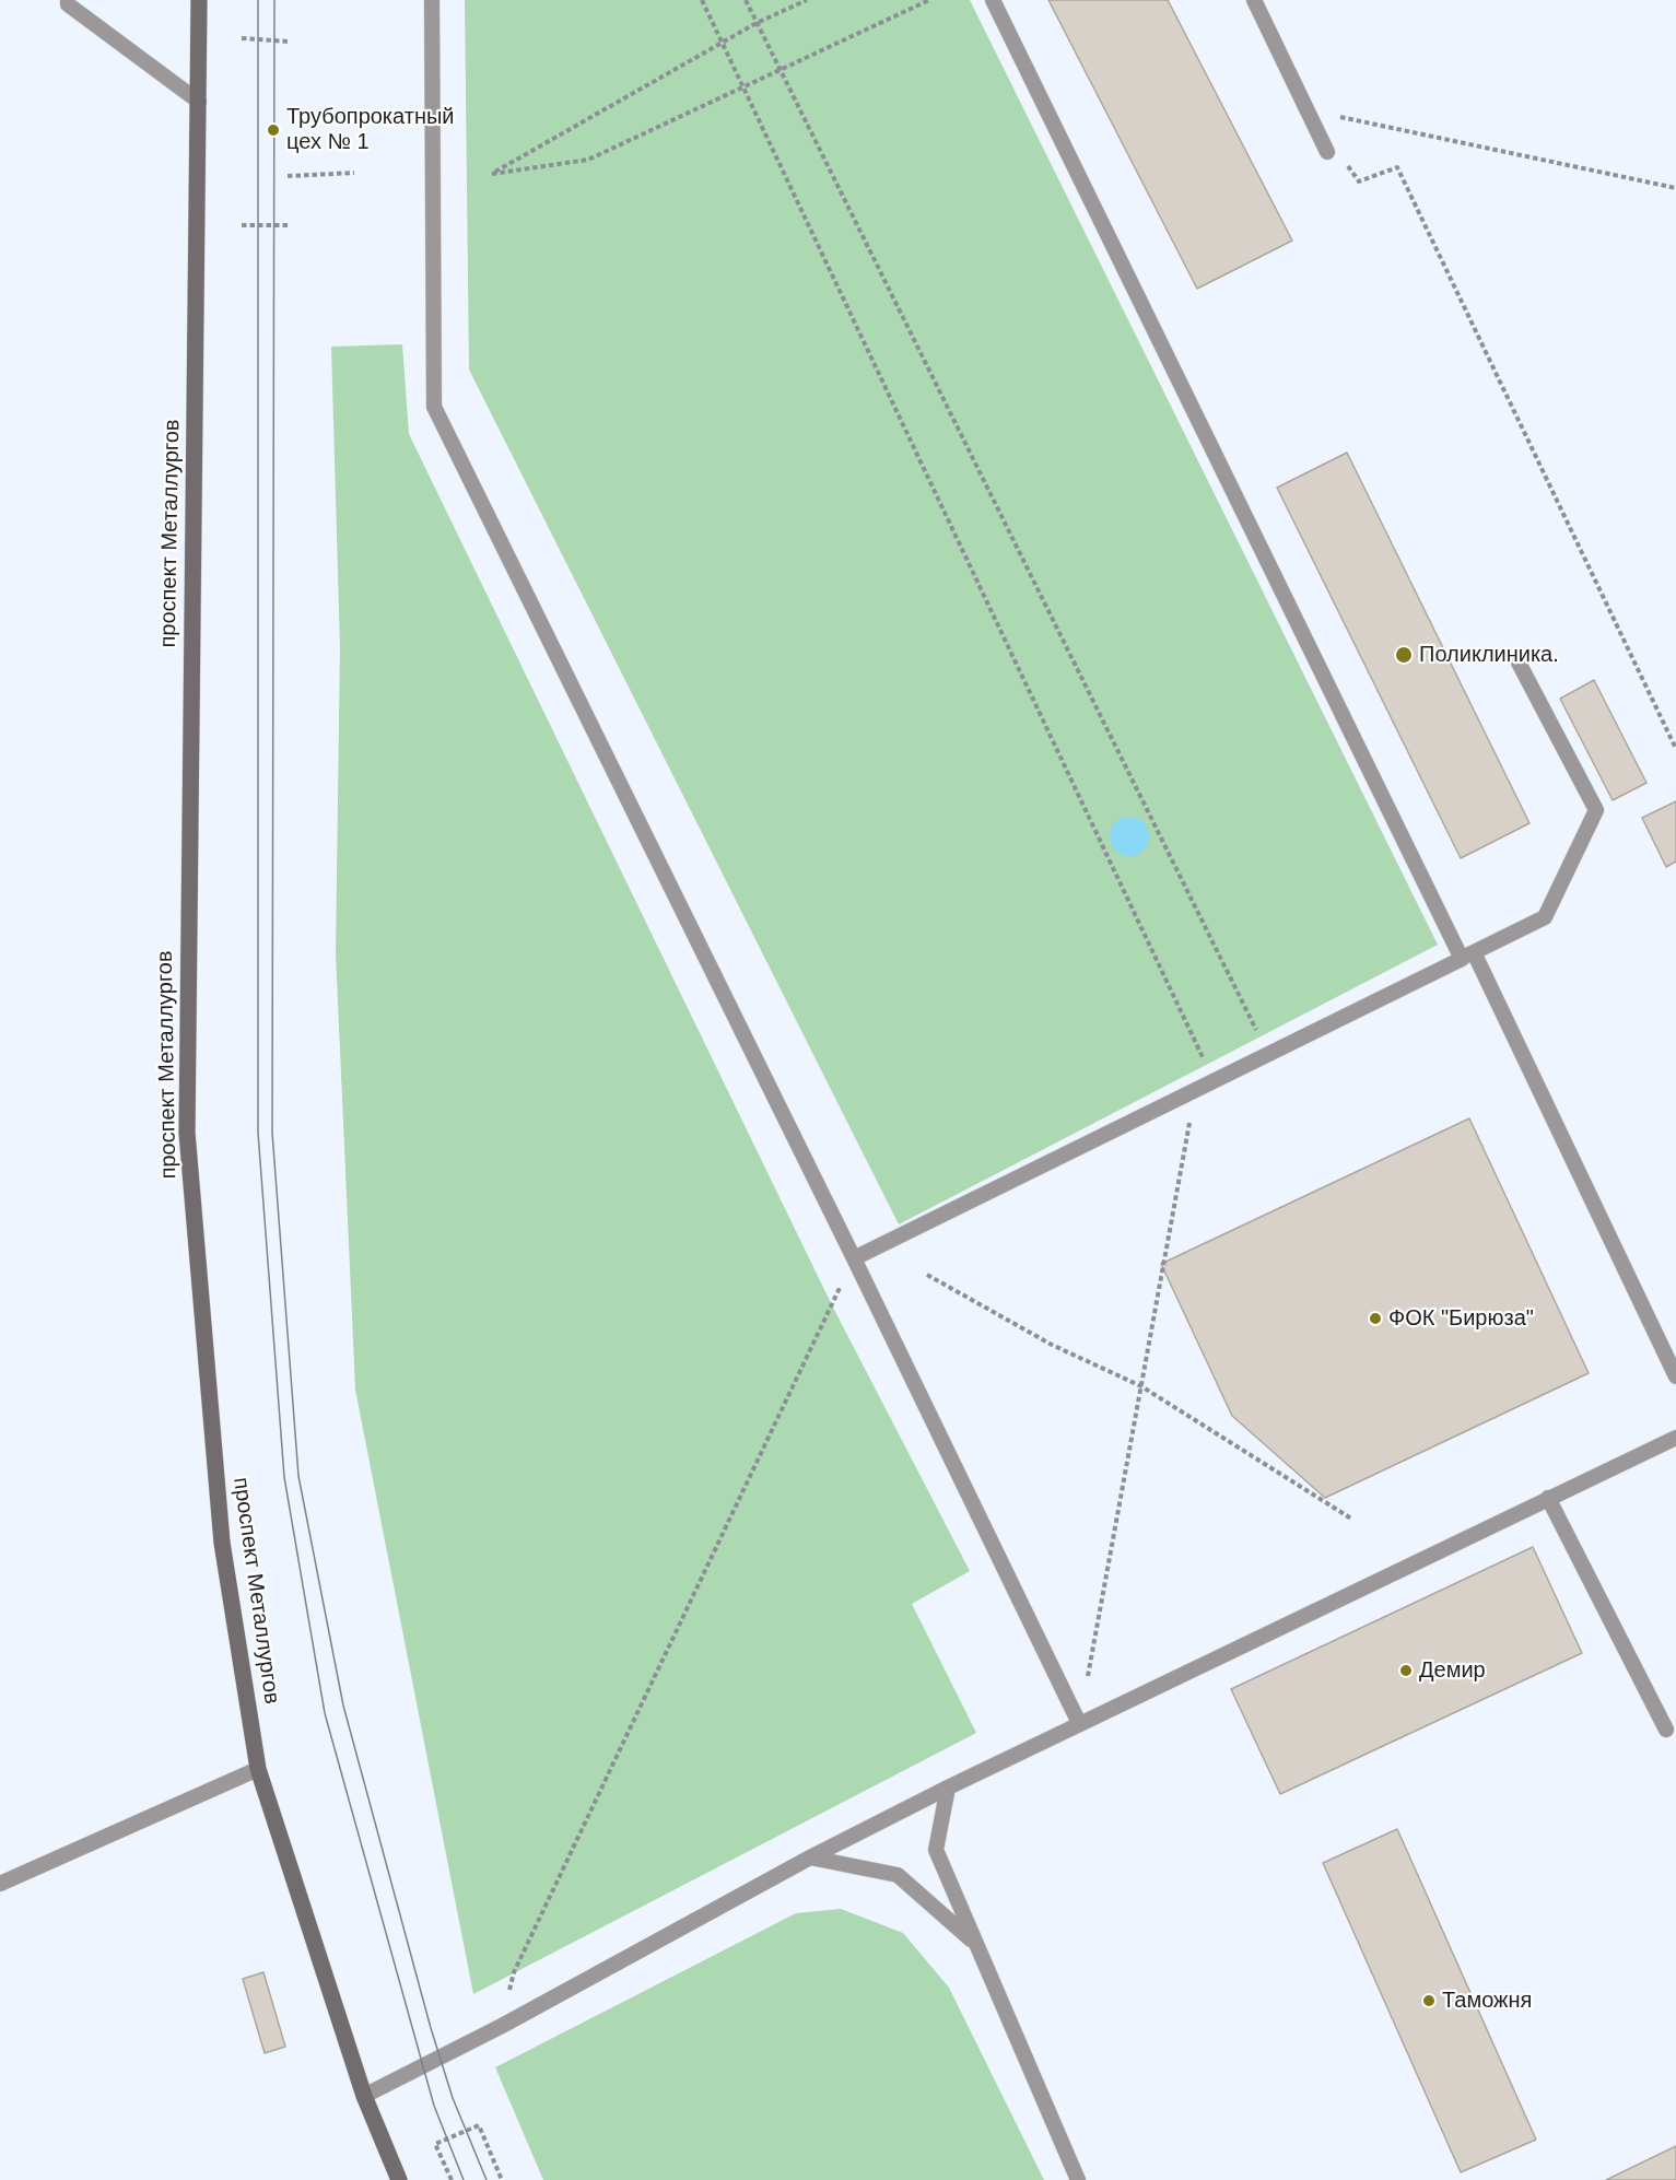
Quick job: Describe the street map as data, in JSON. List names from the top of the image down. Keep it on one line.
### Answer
{"streets":{"street":["проспект Металлургов"]},"places":["Трубопрокатный цех № 1","Поликлиника.","ФОК \"Бирюза\"","Демир","Таможня"]}
